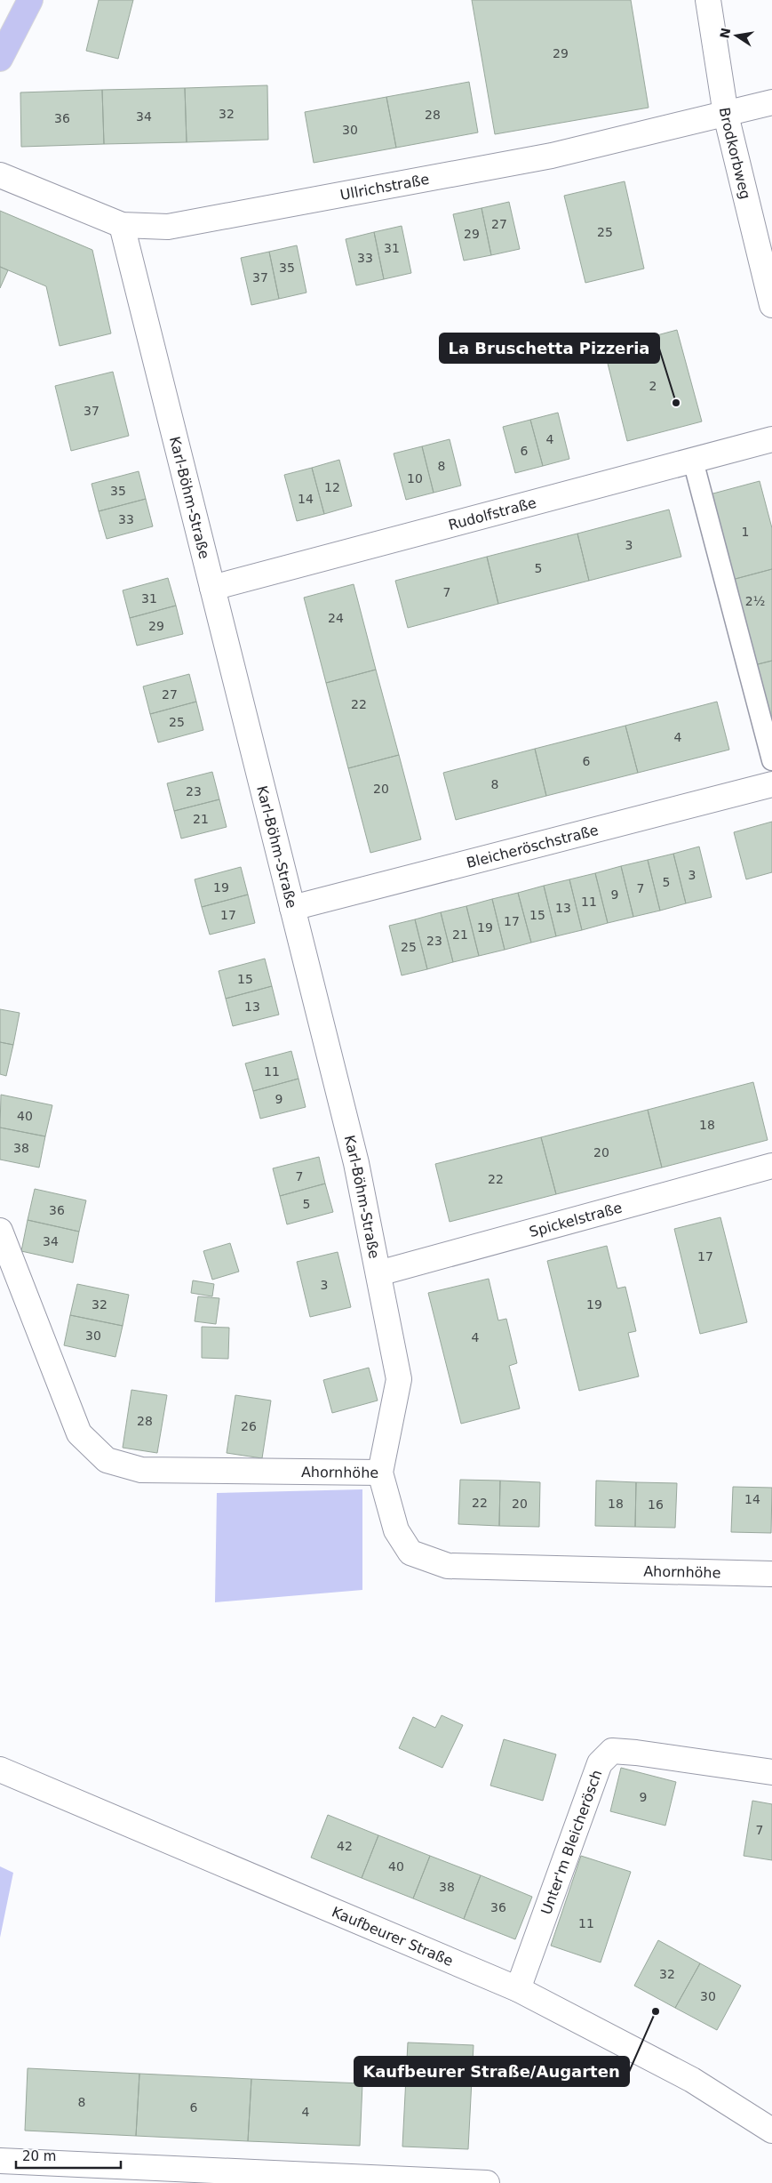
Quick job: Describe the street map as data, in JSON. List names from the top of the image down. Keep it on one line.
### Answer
{"streets":{"street":["Brodkorbweg","Ullrichstraße","Karl-Böhm-Straße","Rudolfstraße","Bleicheröschstraße","Spickelstraße","Ahornhöhe","Unter'm Bleicherösch","Kaufbeurer Straße"]},"crossings":[["Brodkorbweg","Ullrichstraße"],["Ullrichstraße","Karl-Böhm-Straße"],["Karl-Böhm-Straße","Rudolfstraße"],["Karl-Böhm-Straße","Bleicheröschstraße"],["Karl-Böhm-Straße","Spickelstraße"],["Karl-Böhm-Straße","Ahornhöhe"],["Unter'm Bleicherösch","Kaufbeurer Straße"]],"places":["La Bruschetta Pizzeria","Kaufbeurer Straße/Augarten"],"house_numbers":["29","32","28","34","36","30","27","25","29","31","33","35","37","2","37","4","6","8","10","12","35","14","33","1","3","5","7","31","2½","24","29","27","22","25","4","6","8","20","23","21","3","5","19","7","9","11","13","17","15","17","19","21","23","25","15","13","11","9","40","18","38","20","7","22","5","36","34","17","3","32","19","30","4","28","26","14","22","20","18","16","9","7","42","40","38","36","11","32","30","8","6","4"],"scale_bar":"20 m","north":"left"}
